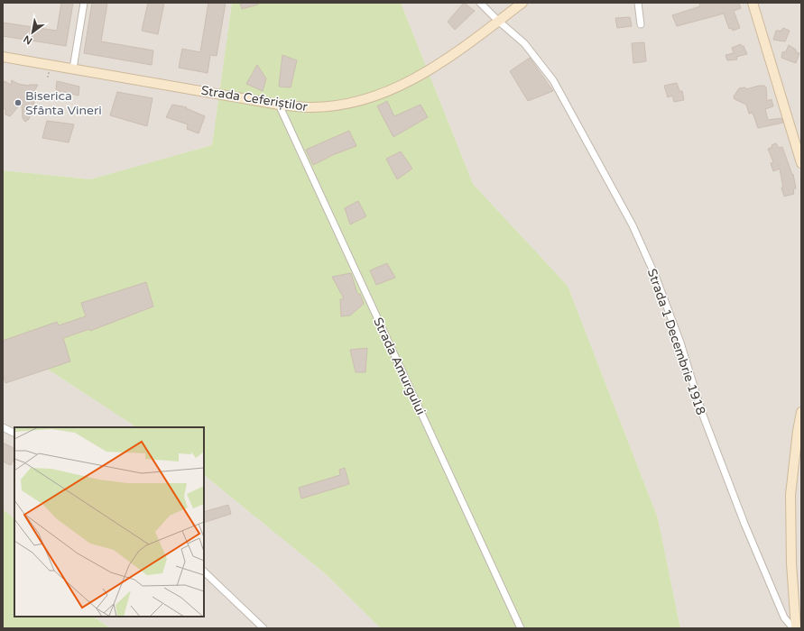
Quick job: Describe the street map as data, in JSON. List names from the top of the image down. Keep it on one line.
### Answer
{"streets":{"street":["Strada Ceferiștilor","Strada 1 Decembrie 1918","Strada Amurgului"]},"crossings":[["Strada Ceferiștilor","Strada 1 Decembrie 1918"],["Strada Ceferiștilor","Strada Amurgului"]],"places":["Biserica Sfânta Vineri"],"north":"bottom left"}
